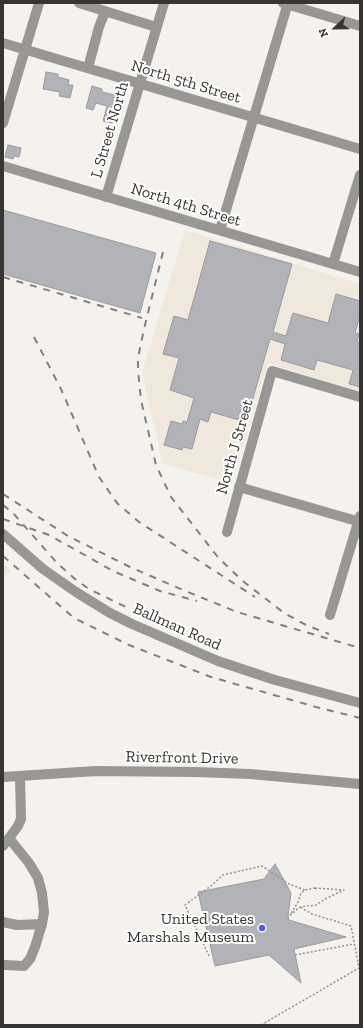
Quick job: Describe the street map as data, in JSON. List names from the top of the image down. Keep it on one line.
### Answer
{"streets":{"street":["North 5th Street","L Street North","North 4th Street","North J Street","Ballman Road","Riverfront Drive"]},"crossings":[["North 5th Street","L Street North"],["L Street North","North 4th Street"]],"places":["United States Marshals Museum"],"north":"left"}
